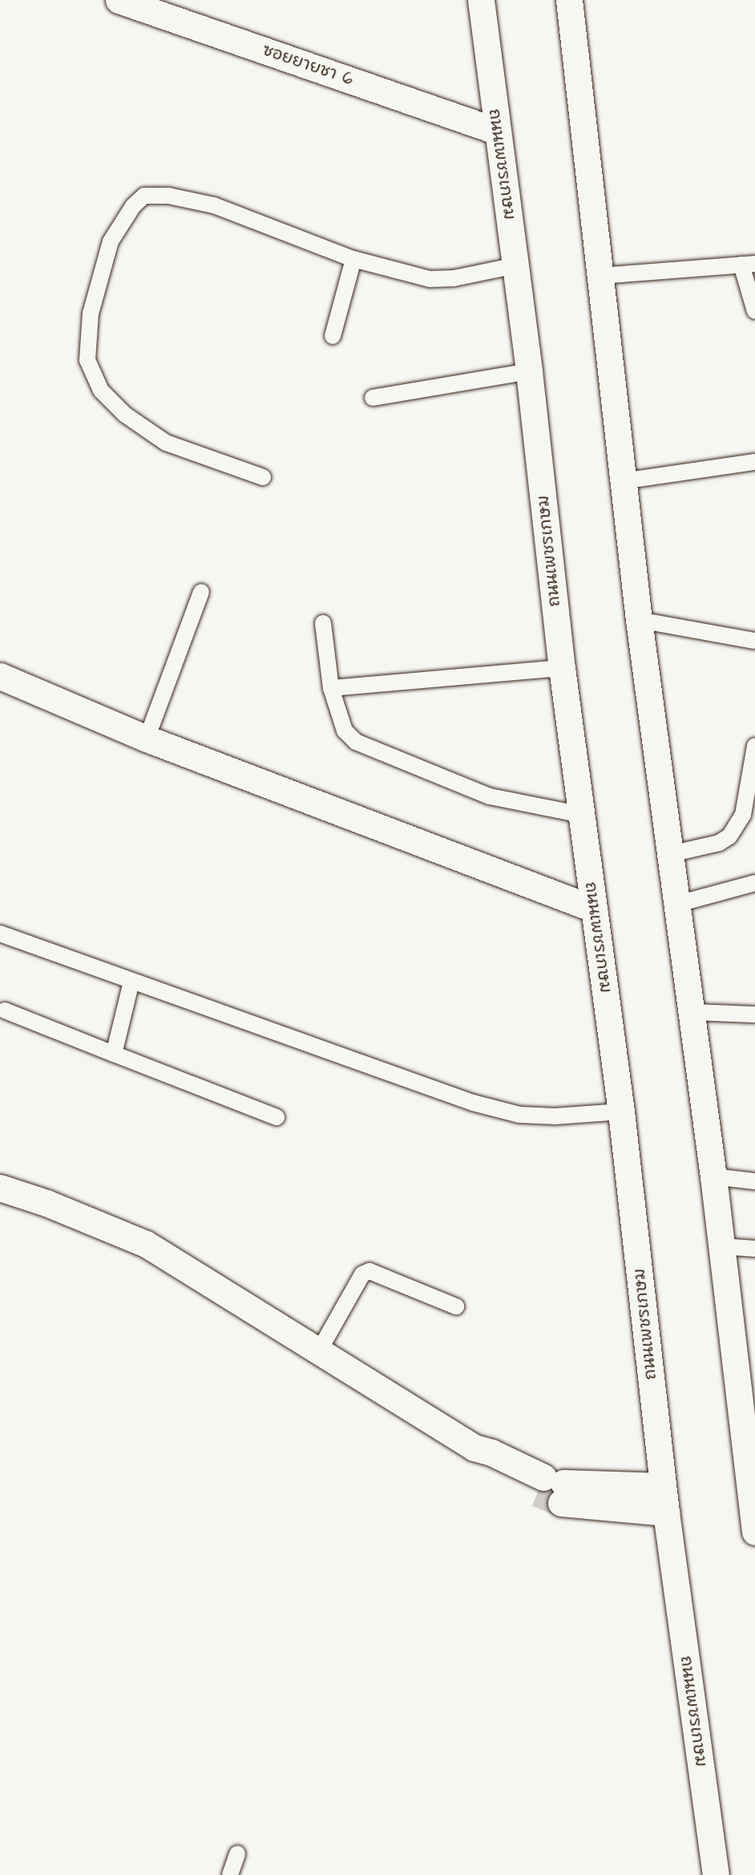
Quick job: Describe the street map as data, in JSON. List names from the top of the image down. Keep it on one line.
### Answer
{"streets":{"main road":["ซอยยายชา 6","ถนนเพชรเกษม"]},"crossings":[["ซอยยายชา 6","ถนนเพชรเกษม"]]}
